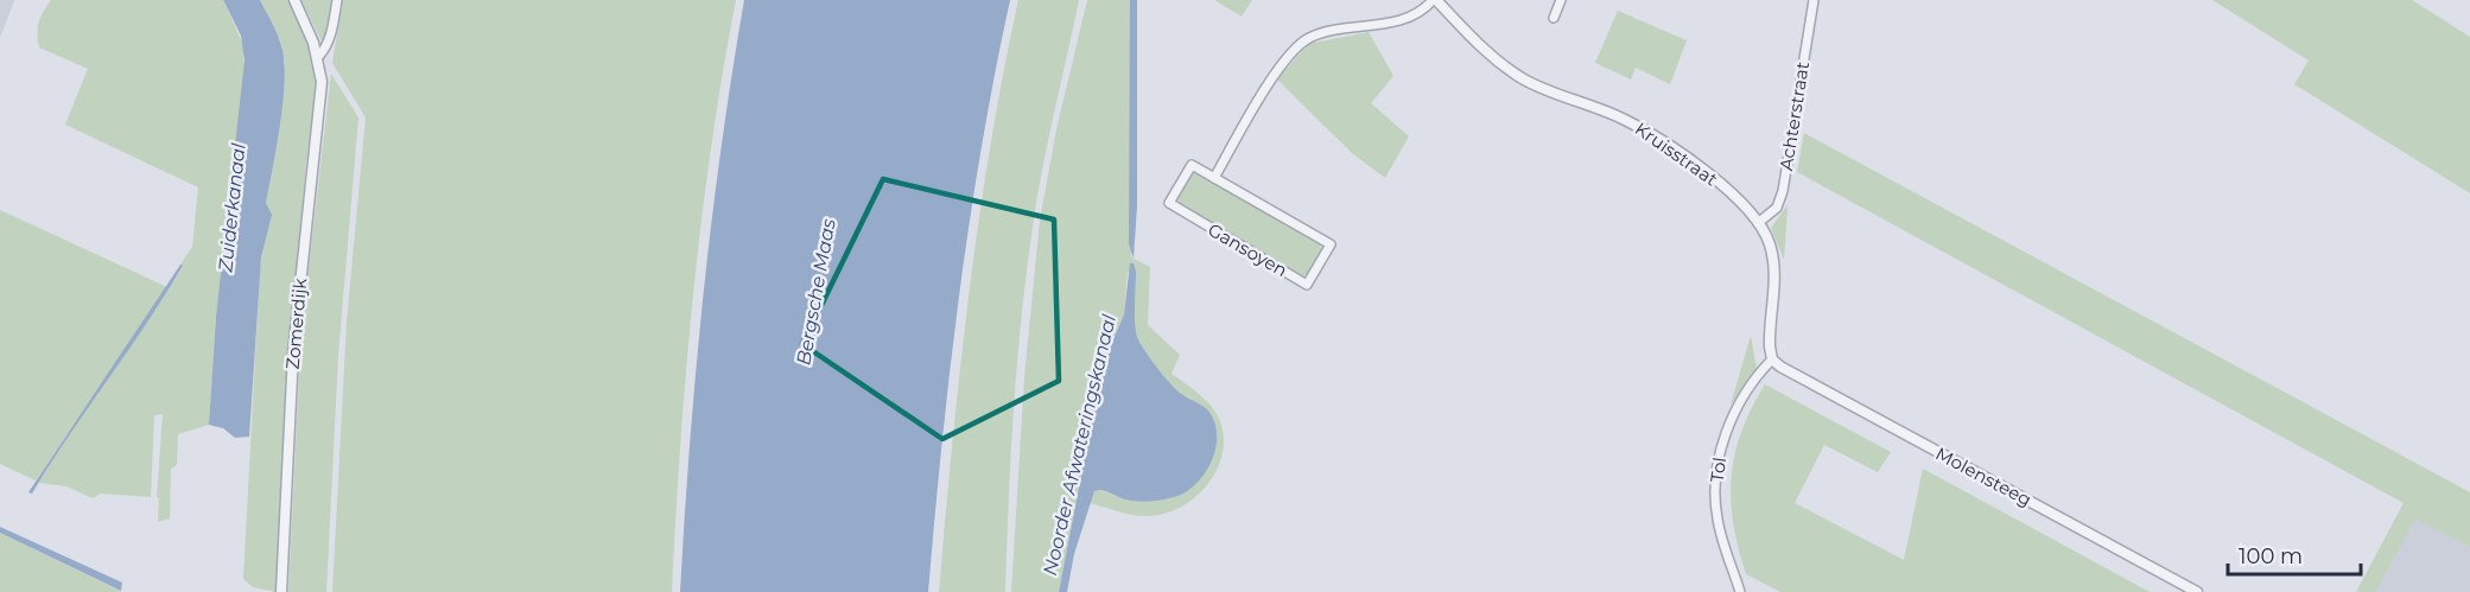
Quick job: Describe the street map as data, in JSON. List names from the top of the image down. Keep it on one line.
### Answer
{"streets":{"street":["Achterstraat","Kruisstraat","Gansoyen","Zomerdijk","Tol","Molensteeg"]},"crossings":[["Achterstraat","Kruisstraat"],["Kruisstraat","Tol"],["Kruisstraat","Molensteeg"],["Tol","Molensteeg"]],"water":["Zuiderkanaal","Bergsche Maas","Noorder Afwateringskanaal"],"scale_bar":"100 m"}
